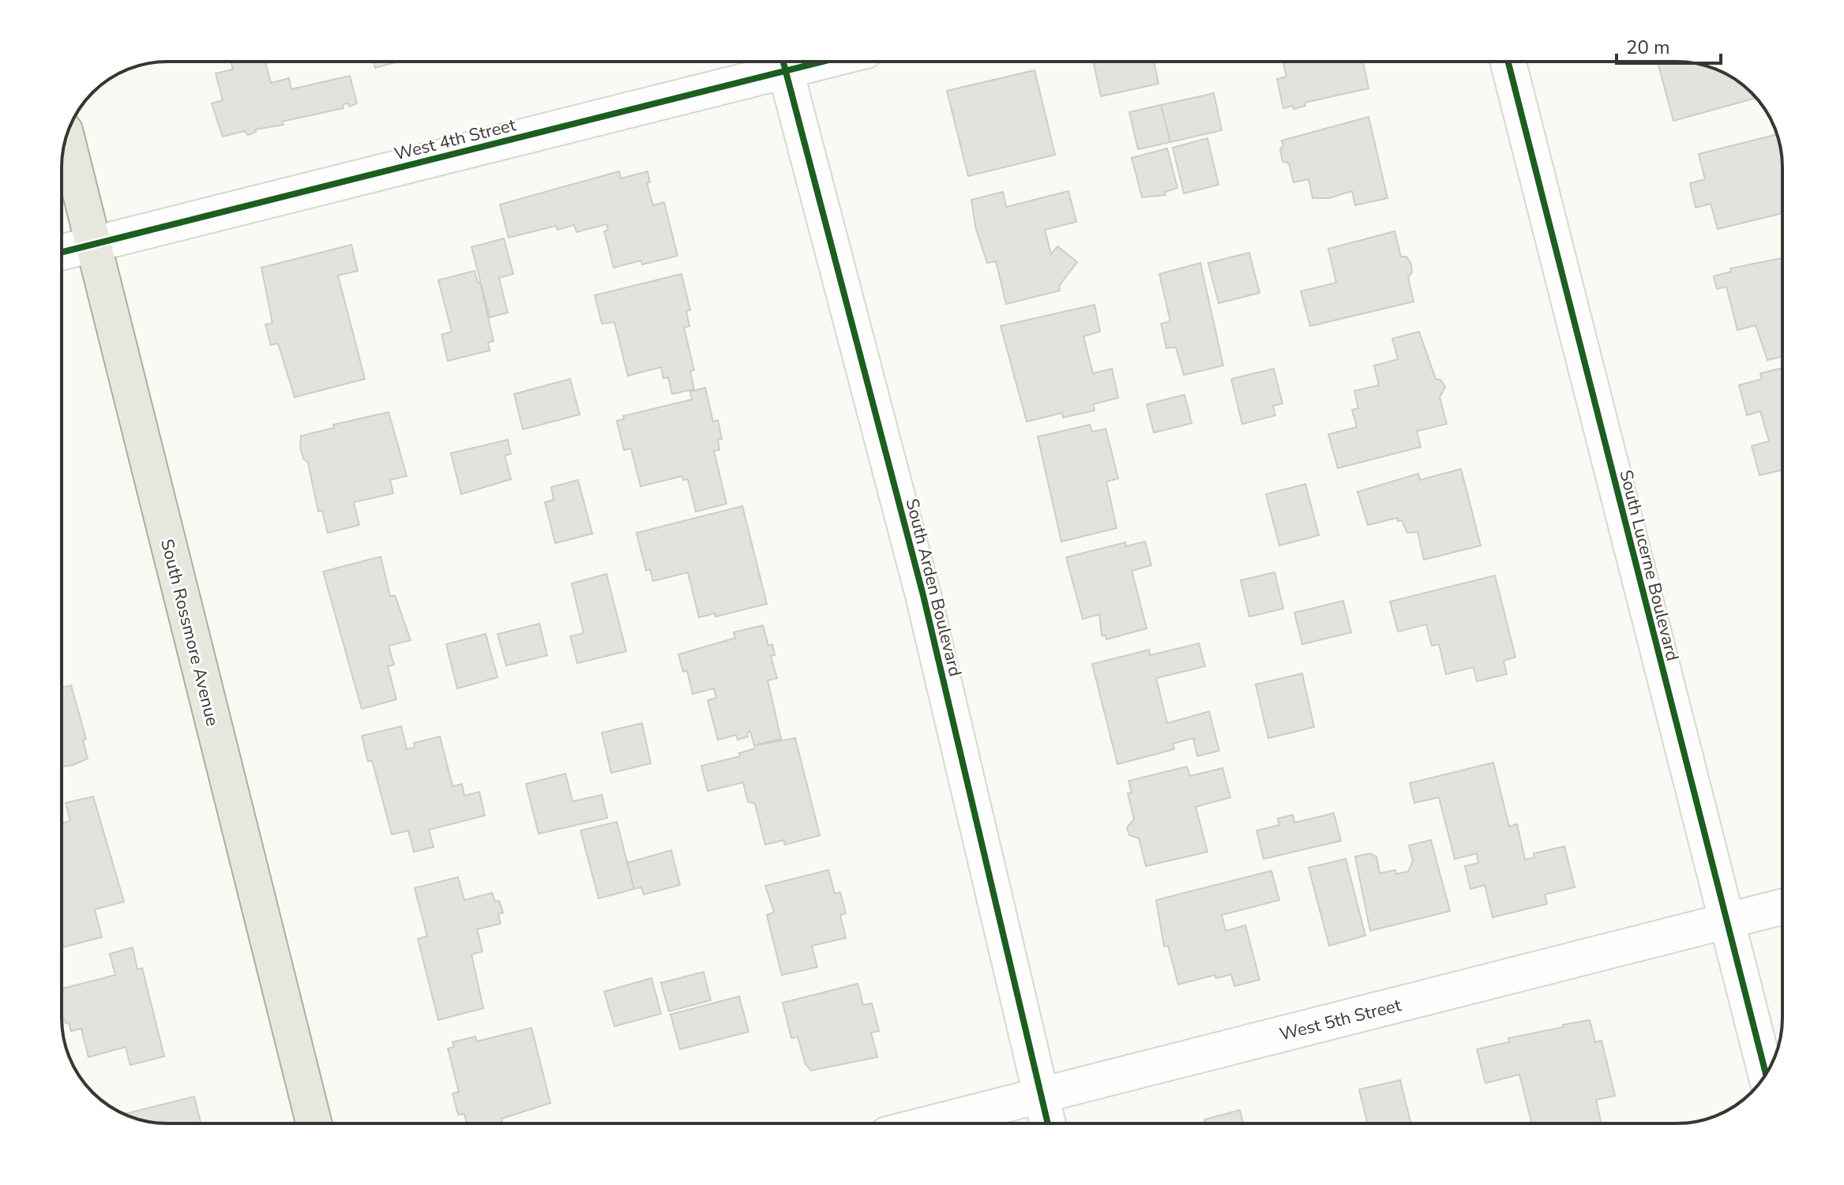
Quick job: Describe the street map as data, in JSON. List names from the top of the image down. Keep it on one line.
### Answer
{"streets":{"main road":["South Rossmore Avenue"],"street":["West 4th Street","South Lucerne Boulevard","South Arden Boulevard","West 5th Street"]},"crossings":[["West 4th Street","South Rossmore Avenue"],["South Lucerne Boulevard","West 5th Street"],["South Arden Boulevard","West 5th Street"]],"scale_bar":"20 m"}
